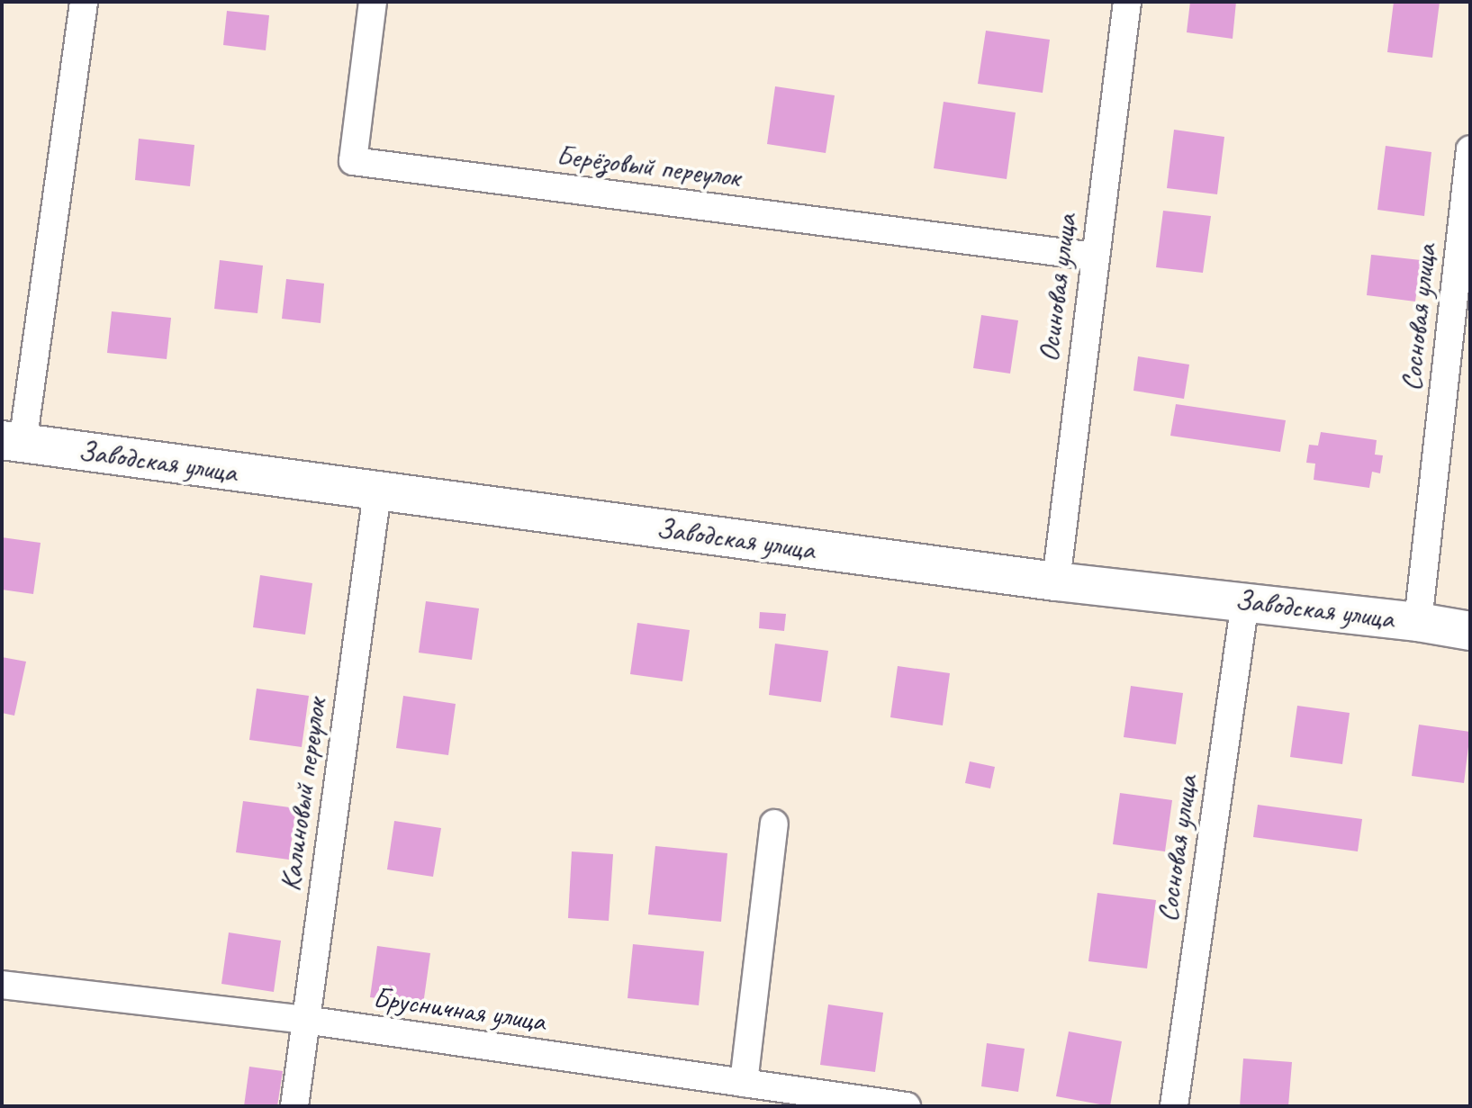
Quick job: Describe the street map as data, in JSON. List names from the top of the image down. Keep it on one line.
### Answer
{"streets":{"street":["Берёзовый переулок","Осиновая улица","Сосновая улица","Заводская улица","Калиновый переулок","Брусничная улица"]},"crossings":[["Берёзовый переулок","Осиновая улица"],["Осиновая улица","Заводская улица"],["Сосновая улица","Заводская улица"],["Заводская улица","Калиновый переулок"],["Калиновый переулок","Брусничная улица"]]}
